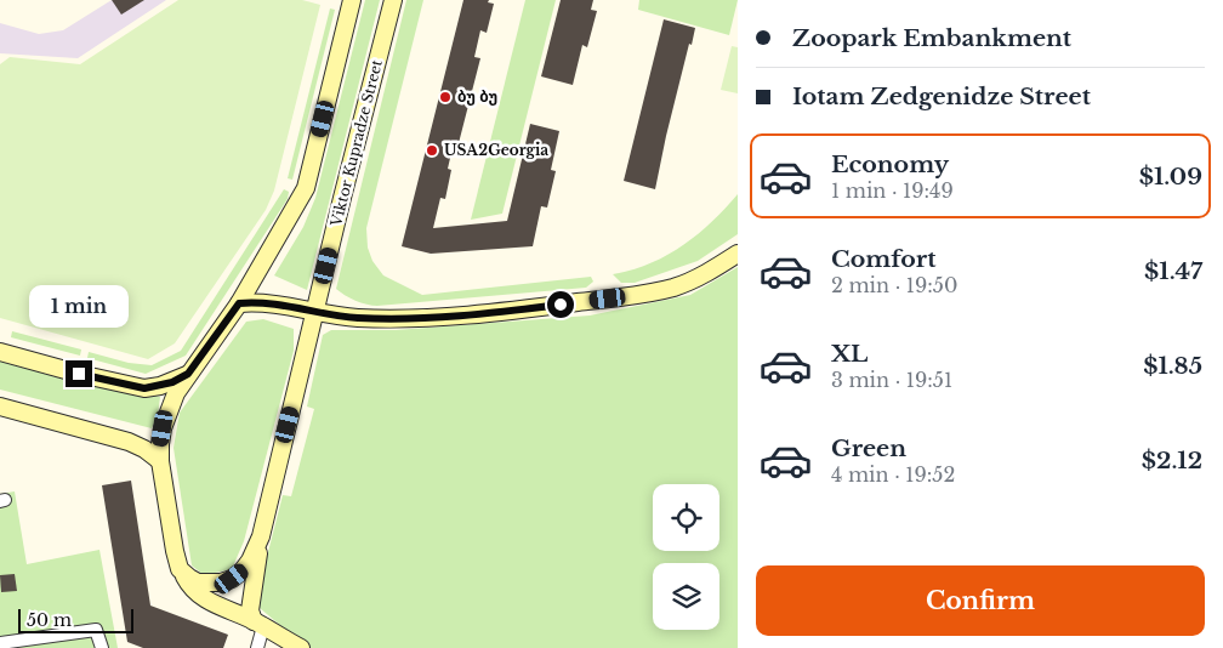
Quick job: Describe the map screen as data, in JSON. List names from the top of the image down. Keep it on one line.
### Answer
{"streets":{"main road":["Viktor Kupradze Street"]},"places":["ბუ ბუ","USA2Georgia"],"scale_bar":"50 m","page":{"banner":["Zoopark Embankment","Iotam Zedgenidze Street"],"list":[{"name":"Economy","note":"1 min · 19:49","value":"$1.09"},{"name":"Comfort","note":"2 min · 19:50","value":"$1.47"},{"name":"XL","note":"3 min · 19:51","value":"$1.85"},{"name":"Green","note":"4 min · 19:52","value":"$2.12"}],"bubble":"1 min","buttons":"Confirm","scale":"50 m"}}
